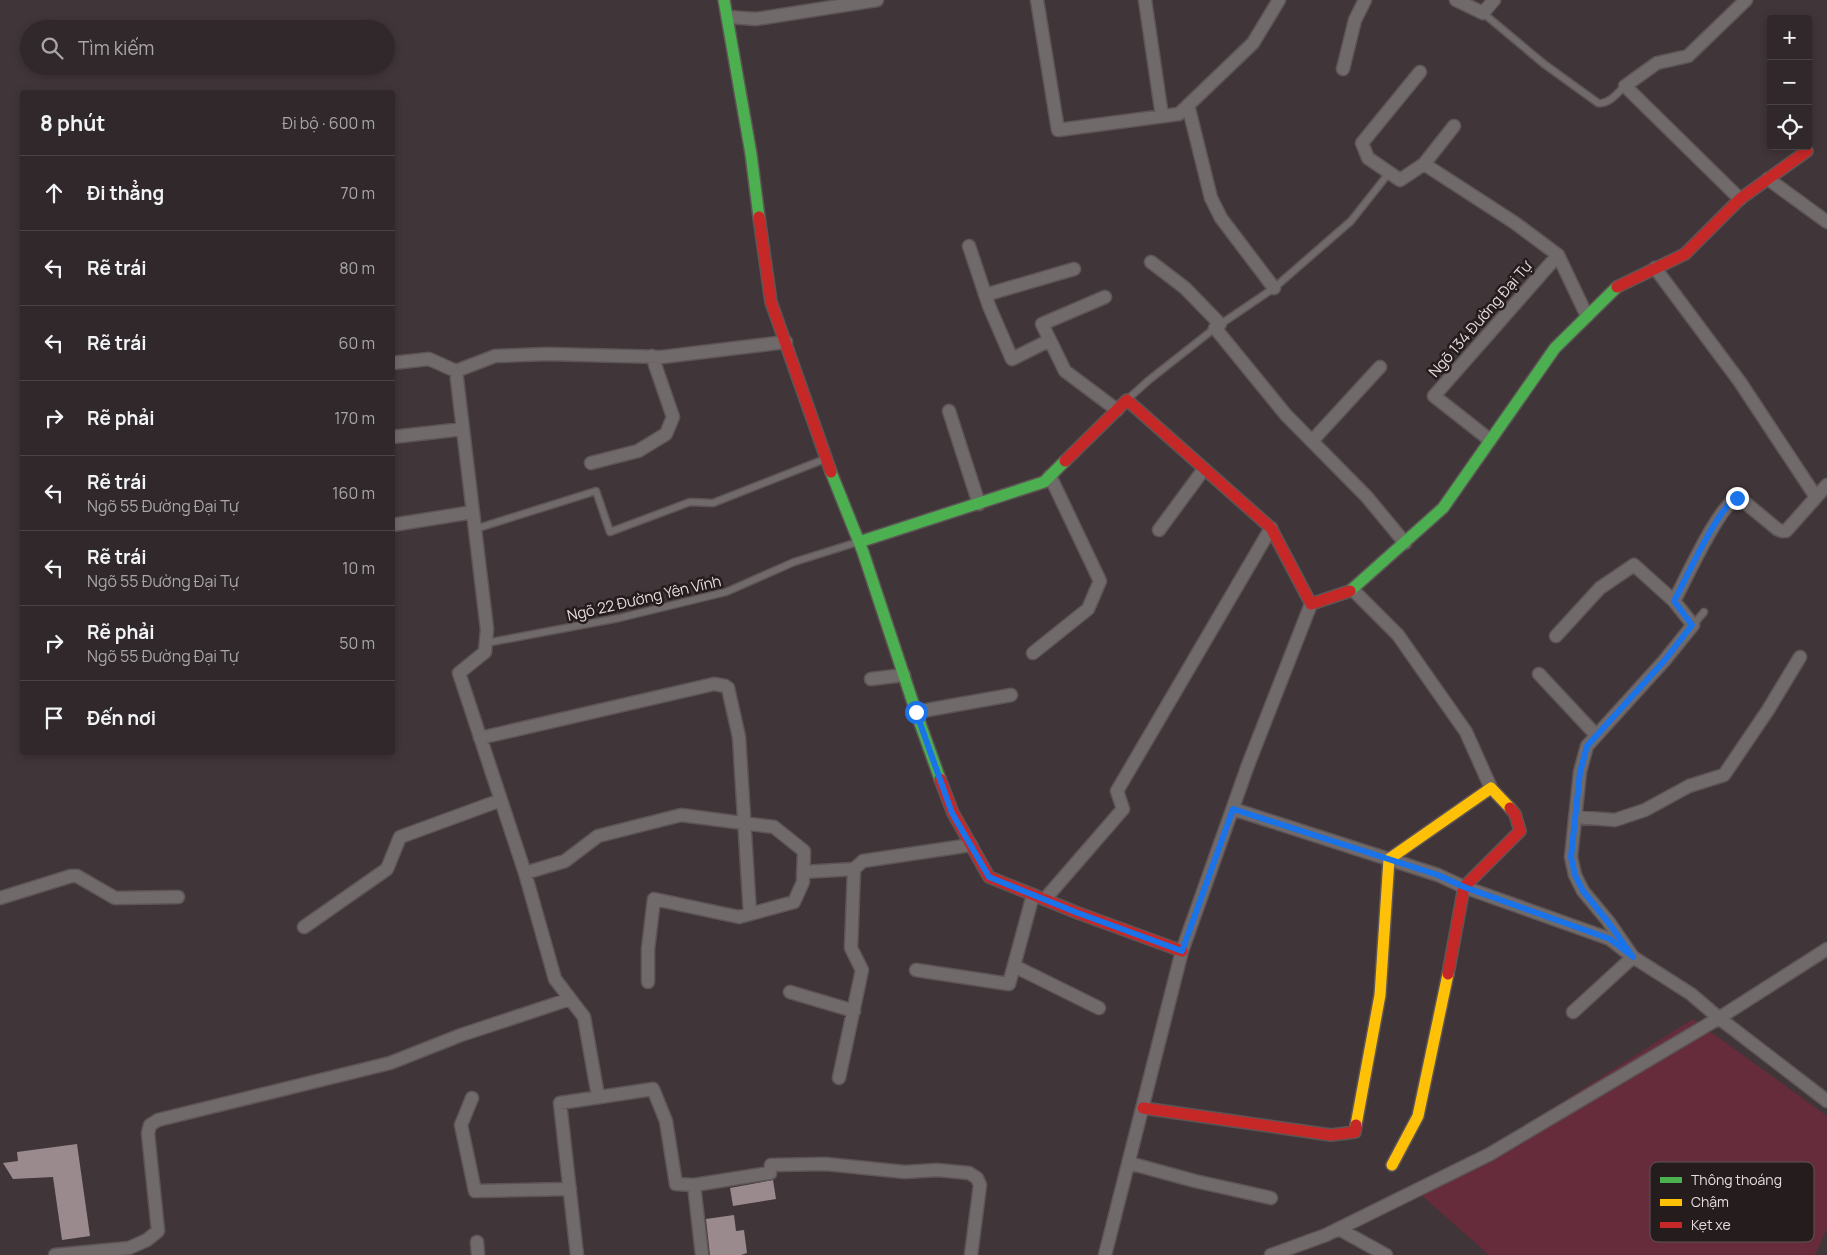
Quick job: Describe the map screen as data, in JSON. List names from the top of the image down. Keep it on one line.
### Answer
{"streets":{"street":["Ngõ 134 Đường Đại Tự"],"lane":["Ngõ 22 Đường Yên Vĩnh"]},"legend":["Thông thoáng","Chậm","Kẹt xe"],"page":{"map_buttons":["+","−"],"search":"Tìm kiếm","heading":["8 phút","Đi bộ · 600 m"],"list":[["Đi thẳng","70 m"],["Rẽ trái","80 m"],["Rẽ trái","60 m"],["Rẽ phải","170 m"],["Rẽ trái","Ngõ 55 Đường Đại Tự","160 m"],["Rẽ trái","Ngõ 55 Đường Đại Tự","10 m"],["Rẽ phải","Ngõ 55 Đường Đại Tự","50 m"],"Đến nơi"]}}
